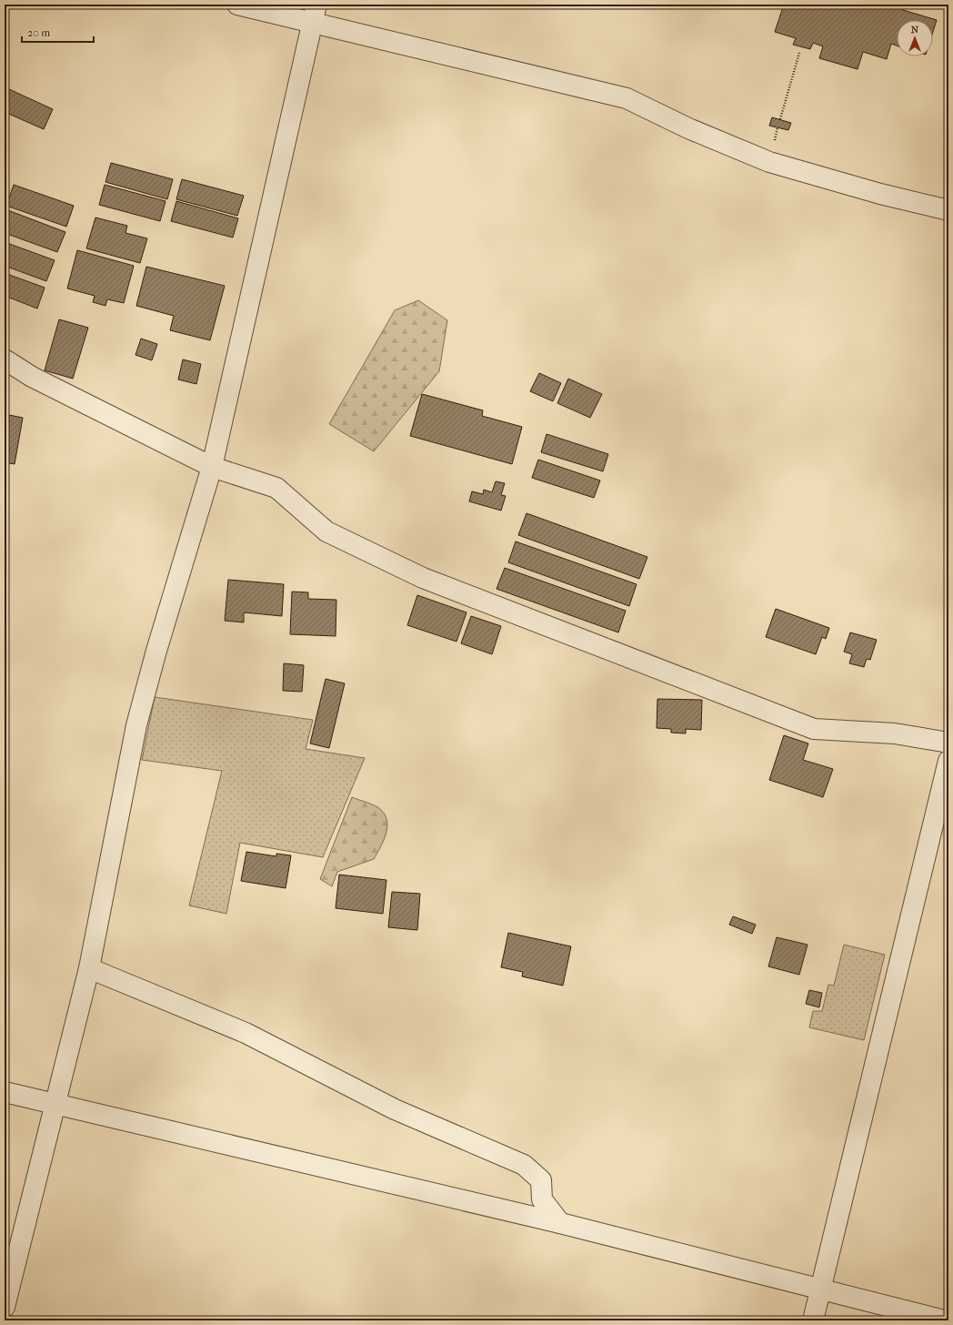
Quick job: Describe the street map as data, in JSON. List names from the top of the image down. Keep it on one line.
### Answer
{"scale_bar":"20 m","north":"top"}
